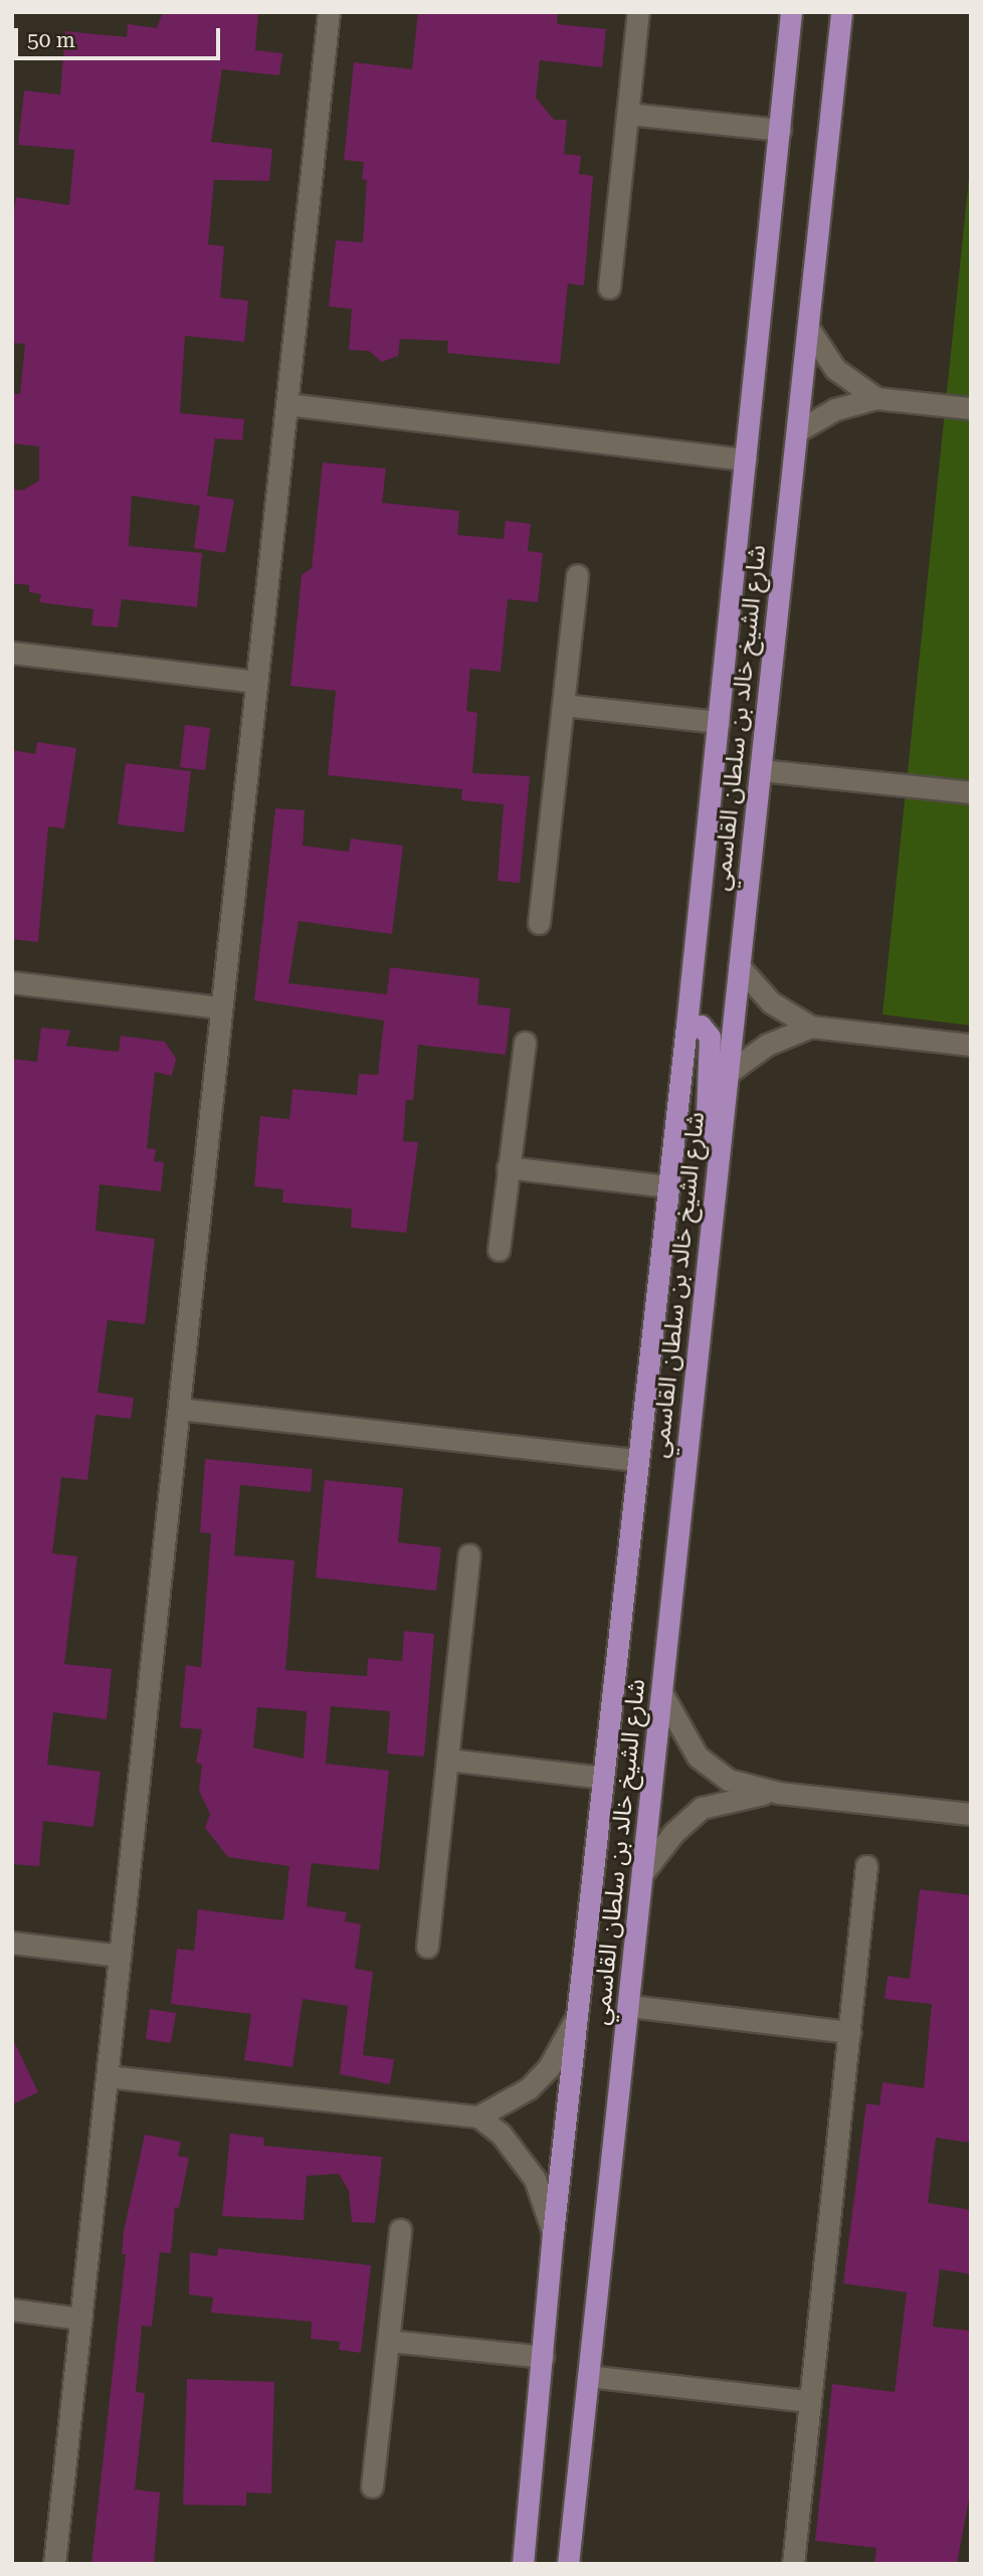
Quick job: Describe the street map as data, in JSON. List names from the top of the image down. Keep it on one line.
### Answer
{"streets":{"main road":["شارع الشيخ خالد بن سلطان القاسمي"]},"scale_bar":"50 m"}
